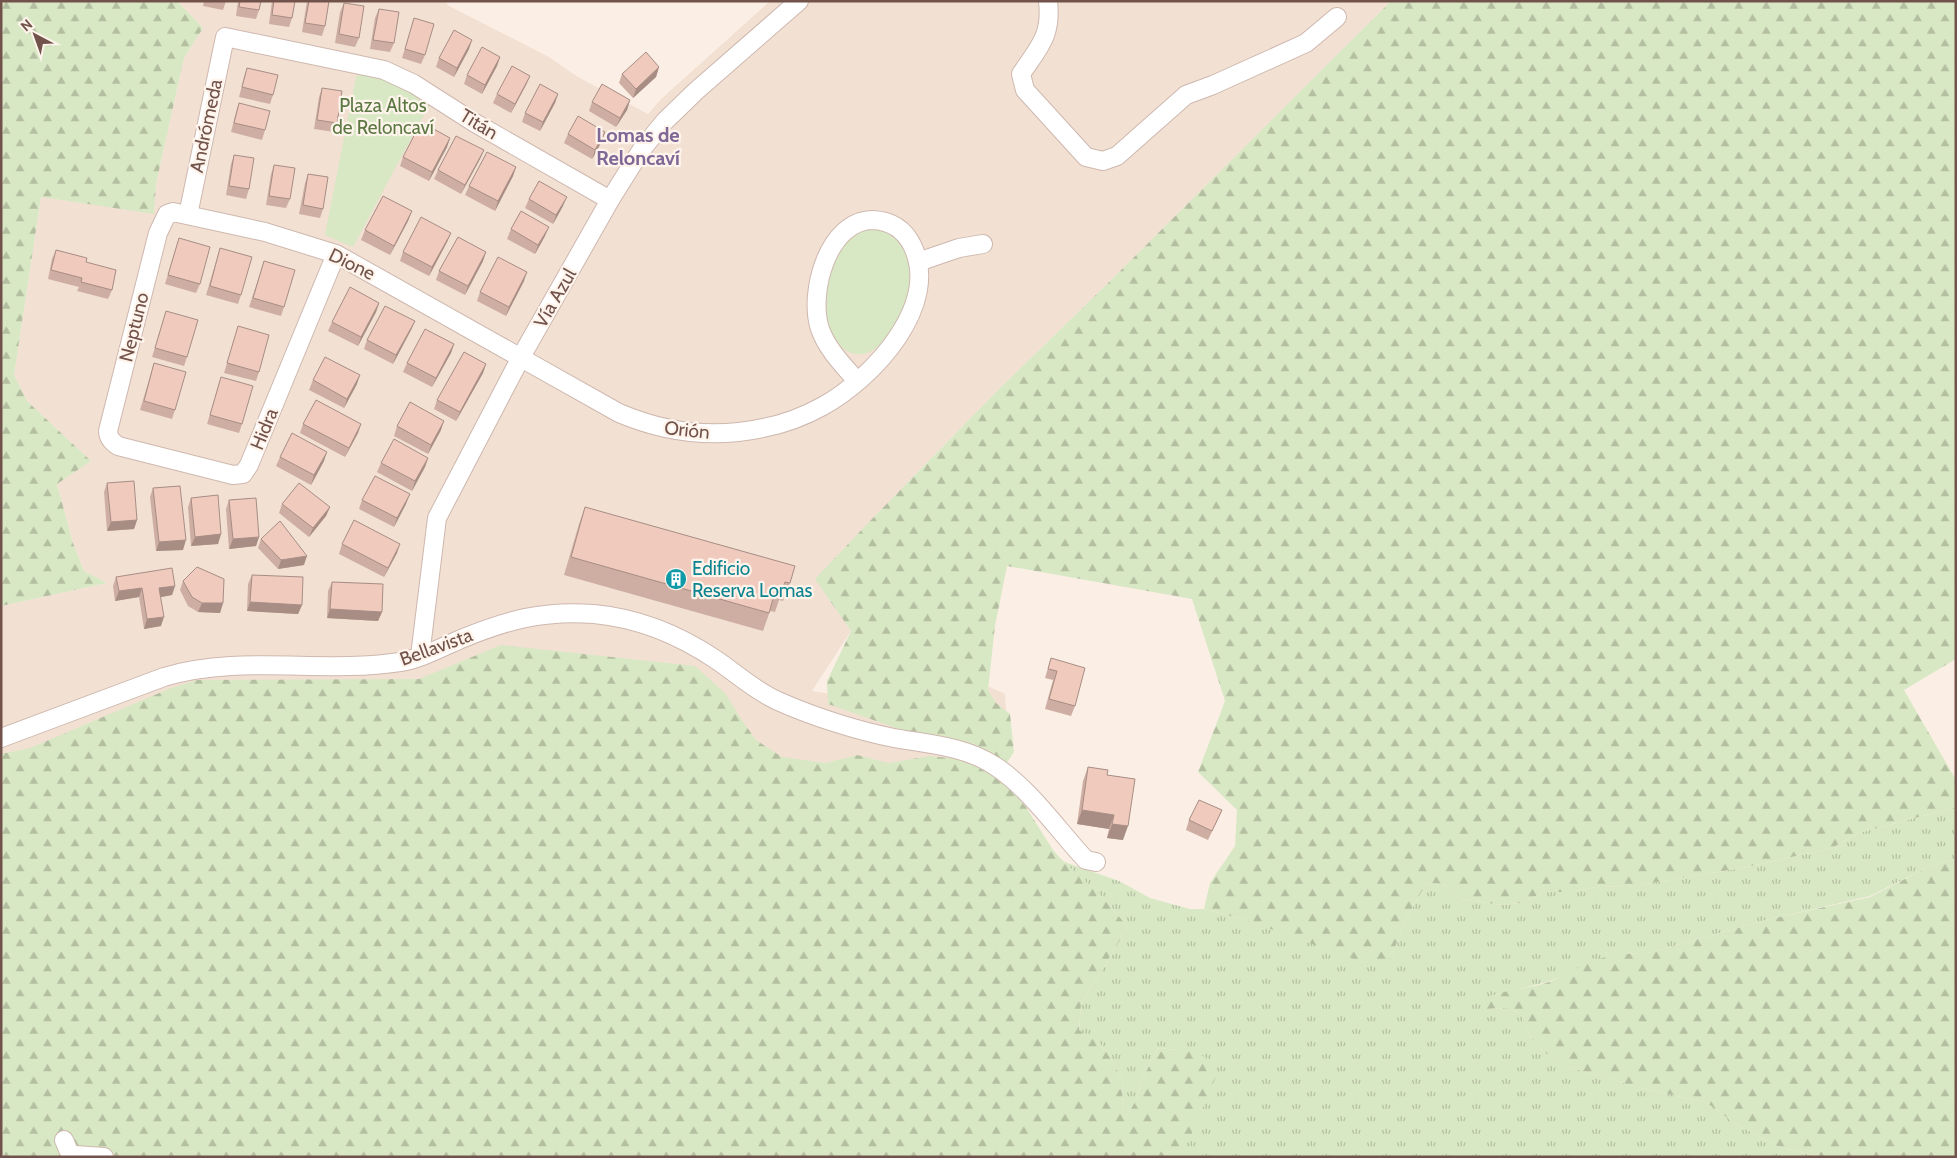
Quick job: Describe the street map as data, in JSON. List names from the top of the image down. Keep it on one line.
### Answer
{"streets":{"street":["Titán","Andrómeda","Dione","Vía Azul","Neptuno","Hidra","Orión","Bellavista"]},"crossings":[["Titán","Andrómeda"],["Titán","Vía Azul"],["Andrómeda","Dione"],["Dione","Vía Azul"],["Dione","Neptuno"],["Dione","Hidra"],["Dione","Orión"],["Vía Azul","Orión"],["Vía Azul","Bellavista"],["Neptuno","Hidra"]],"districts":["Lomas de Reloncaví"],"parks":["Plaza Altos de Reloncaví"],"places":{"building":["Edificio Reserva Lomas"]},"north":"top left"}
